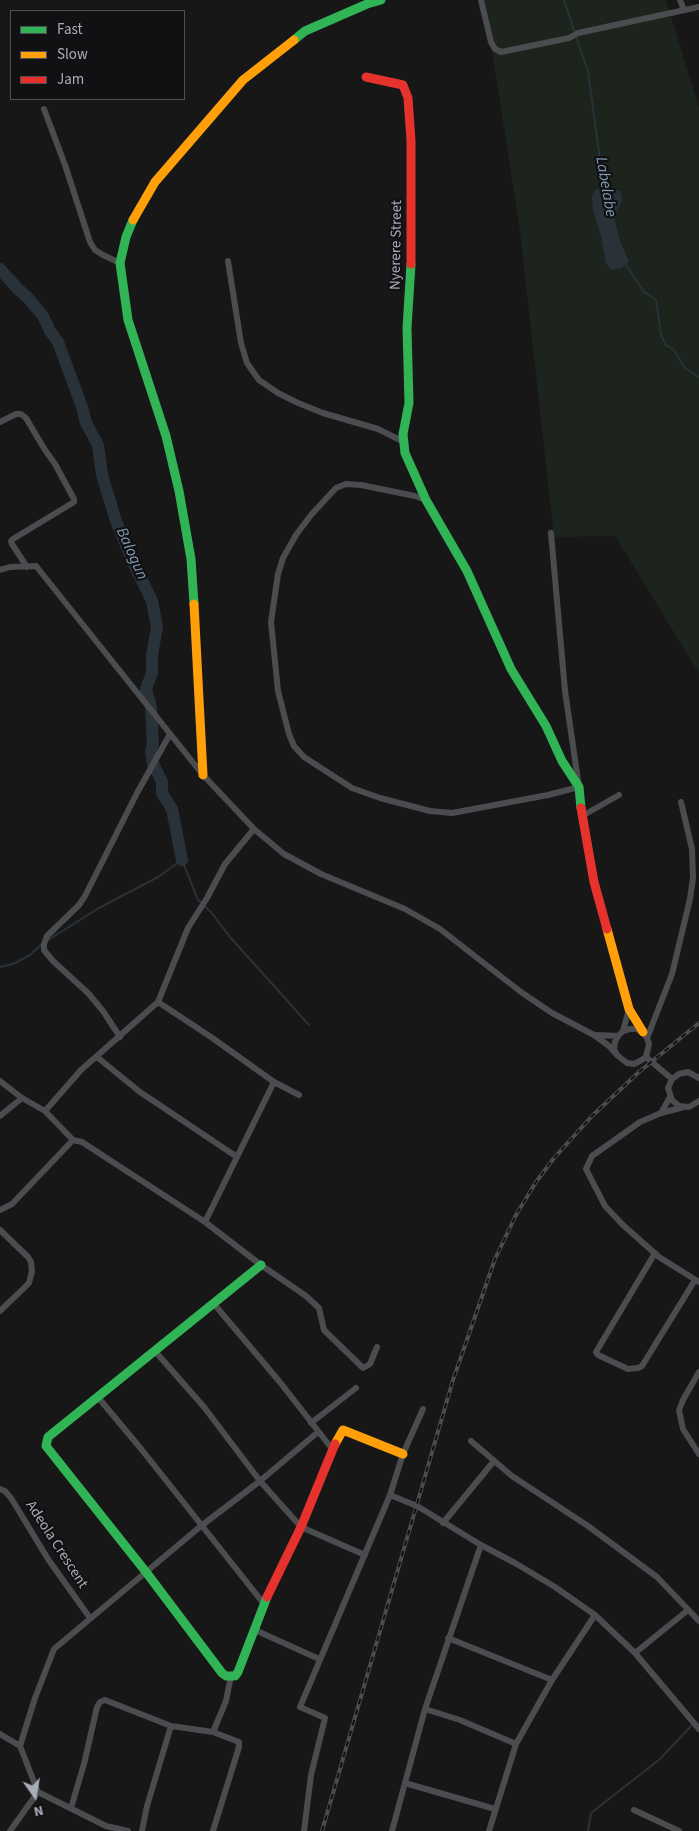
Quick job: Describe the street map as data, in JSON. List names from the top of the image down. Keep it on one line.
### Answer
{"streets":{"street":["Nyerere Street","Adeola Crescent"]},"water":["Labelabe","Balogun"],"legend":["Fast","Slow","Jam"],"north":"bottom"}
